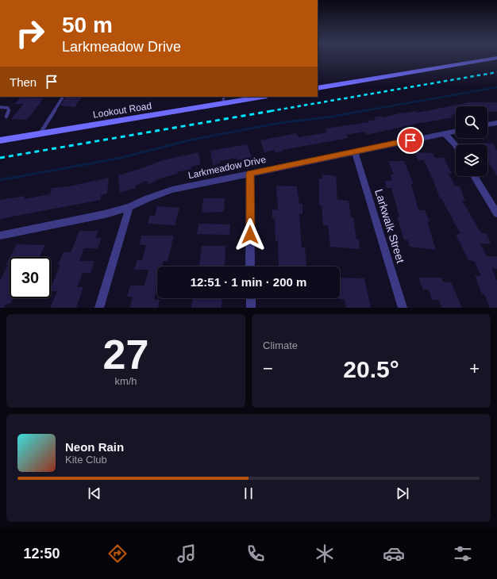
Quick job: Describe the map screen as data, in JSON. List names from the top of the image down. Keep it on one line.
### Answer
{"streets":{"street":["Lookout Road","Larkmeadow Drive","Larkwalk Street"]},"crossings":[["Larkmeadow Drive","Larkwalk Street"]],"page":{"turn":["50 m","Larkmeadow Drive"],"then":"Then","limit":"30","trip":"12:51 · 1 min · 200 m","tile":[["27","km/h"],"Climate"],"heat":["−","20.5°","+"],"song":["Neon Rain","Kite Club"],"tabs":"12:50"}}
